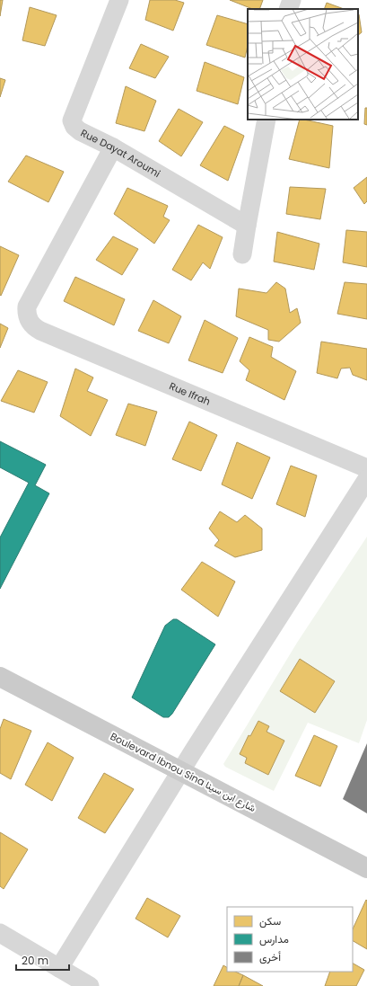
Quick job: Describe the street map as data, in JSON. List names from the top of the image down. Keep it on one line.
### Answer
{"streets":{"main road":["Boulevard Ibnou Sina شارع ابن سينا"],"street":["Rue Dayat Aroumi","Rue Ifrah"]},"crossings":[["Rue Dayat Aroumi","Rue Ifrah"]],"legend":["سكن","مدارس","أخرى"],"scale_bar":"20 m"}
